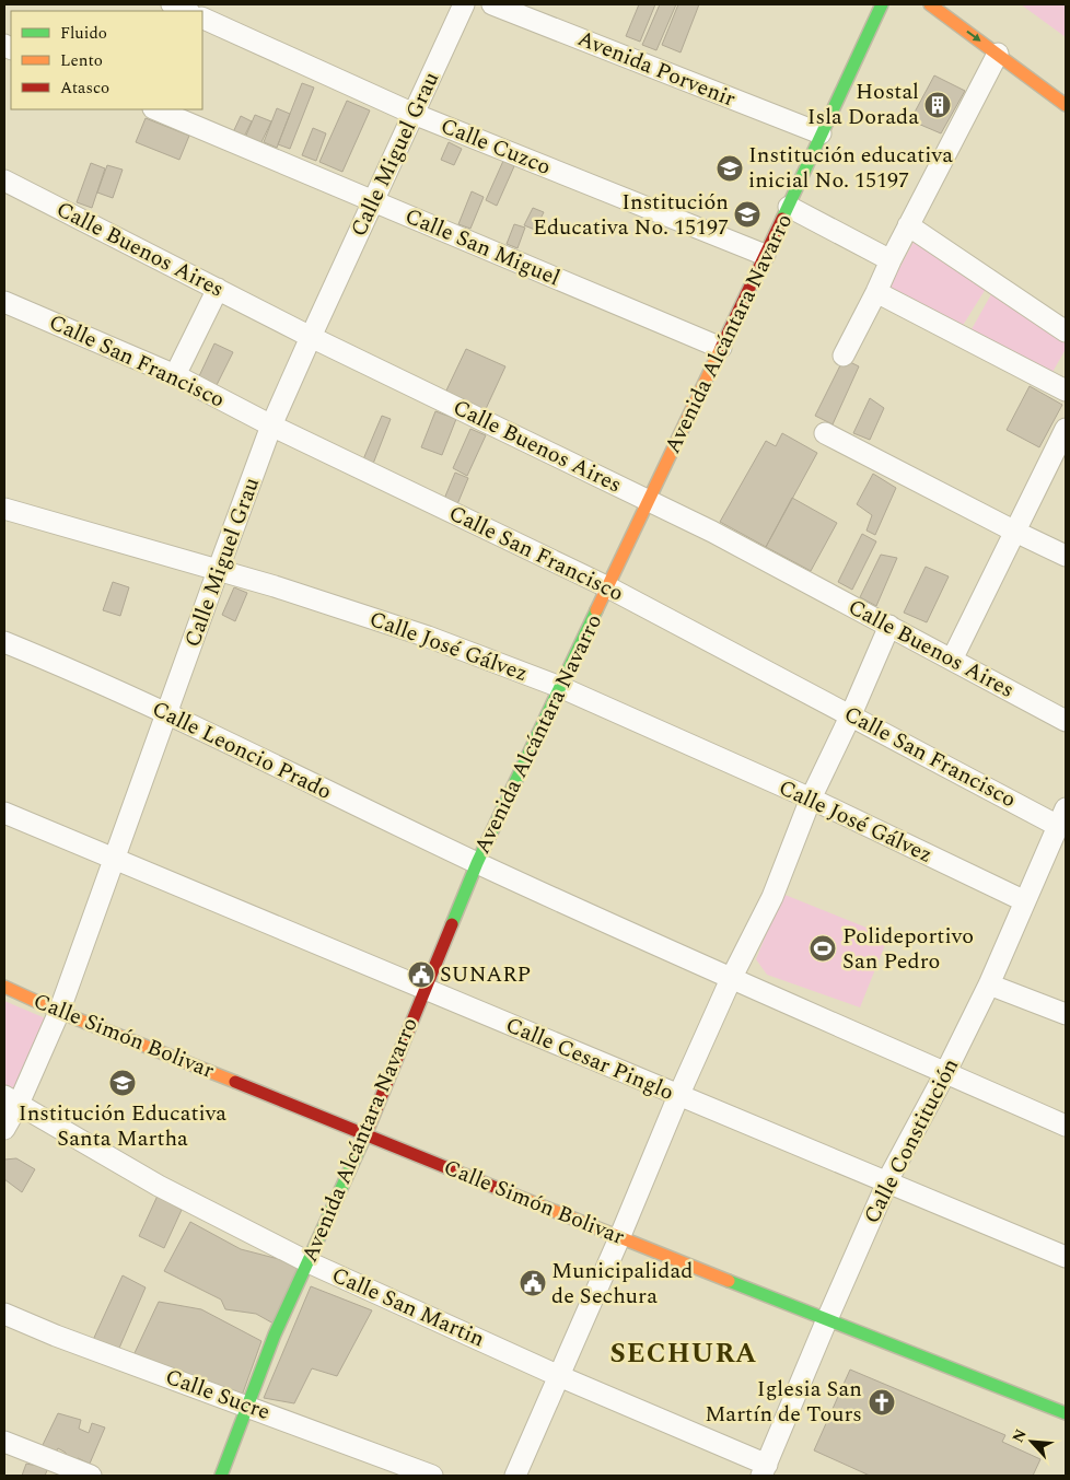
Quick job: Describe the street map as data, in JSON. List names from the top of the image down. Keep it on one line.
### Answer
{"streets":{"street":["Avenida Porvenir","Calle Cuzco","Calle Miguel Grau","Calle San Miguel","Calle Buenos Aires","Avenida Alcántara Navarro","Calle San Francisco","Calle José Gálvez","Calle Leoncio Prado","Calle Simón Bolivar","Calle Cesar Pinglo","Calle Constitución","Calle San Martin","Calle Sucre"]},"crossings":[["Avenida Porvenir","Avenida Alcántara Navarro"],["Calle Cuzco","Calle Miguel Grau"],["Calle Cuzco","Avenida Alcántara Navarro"],["Calle Miguel Grau","Calle San Miguel"],["Calle Miguel Grau","Calle Buenos Aires"],["Calle Miguel Grau","Calle San Francisco"],["Calle Miguel Grau","Calle José Gálvez"],["Calle Miguel Grau","Calle Leoncio Prado"],["Calle Miguel Grau","Calle Simón Bolivar"],["Calle Miguel Grau","Calle Cesar Pinglo"],["Calle Miguel Grau","Calle San Martin"],["Calle San Miguel","Avenida Alcántara Navarro"],["Calle Buenos Aires","Avenida Alcántara Navarro"],["Avenida Alcántara Navarro","Calle San Francisco"],["Avenida Alcántara Navarro","Calle José Gálvez"],["Avenida Alcántara Navarro","Calle Leoncio Prado"],["Avenida Alcántara Navarro","Calle Simón Bolivar"],["Avenida Alcántara Navarro","Calle Cesar Pinglo"],["Avenida Alcántara Navarro","Calle San Martin"],["Avenida Alcántara Navarro","Calle Sucre"],["Calle San Francisco","Calle Constitución"],["Calle José Gálvez","Calle Constitución"],["Calle Simón Bolivar","Calle Constitución"],["Calle Cesar Pinglo","Calle Constitución"],["Calle Constitución","Calle San Martin"]],"districts":["SECHURA"],"places":{"building":["Hostal Isla Dorada"],"school or university":["Institución educativa inicial No. 15197","Institución Educativa No. 15197","Institución Educativa Santa Martha"],"sports":["Polideportivo San Pedro"],"public building":["SUNARP","Municipalidad de Sechura"],"church":["Iglesia San Martín de Tours"]},"legend":["Fluido","Lento","Atasco"],"north":"top left"}
